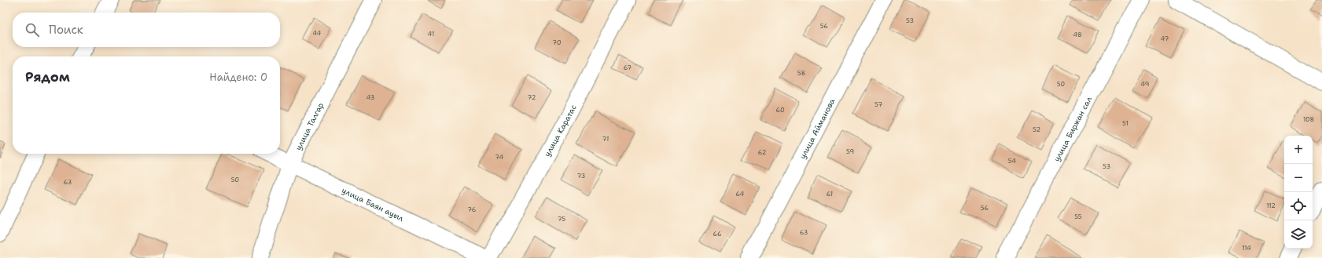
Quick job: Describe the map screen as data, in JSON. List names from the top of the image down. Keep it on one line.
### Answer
{"streets":{"street":["улица Талгар","улица Айманова","улица Биржан сал","улица Каратас","улица Баян ауыл"]},"crossings":[["улица Талгар","улица Баян ауыл"]],"house_numbers":["53","56","44","41","48","47","70","67","58","50","49","43","72","57","60","108","51","52","71","59","62","74","54","53","73","50","63","64","61","112","56","76","55","75","63","66","114"],"page":{"search":"Поиск","heading":["Рядом","Найдено: 0"],"map_buttons":["+","−"]}}
